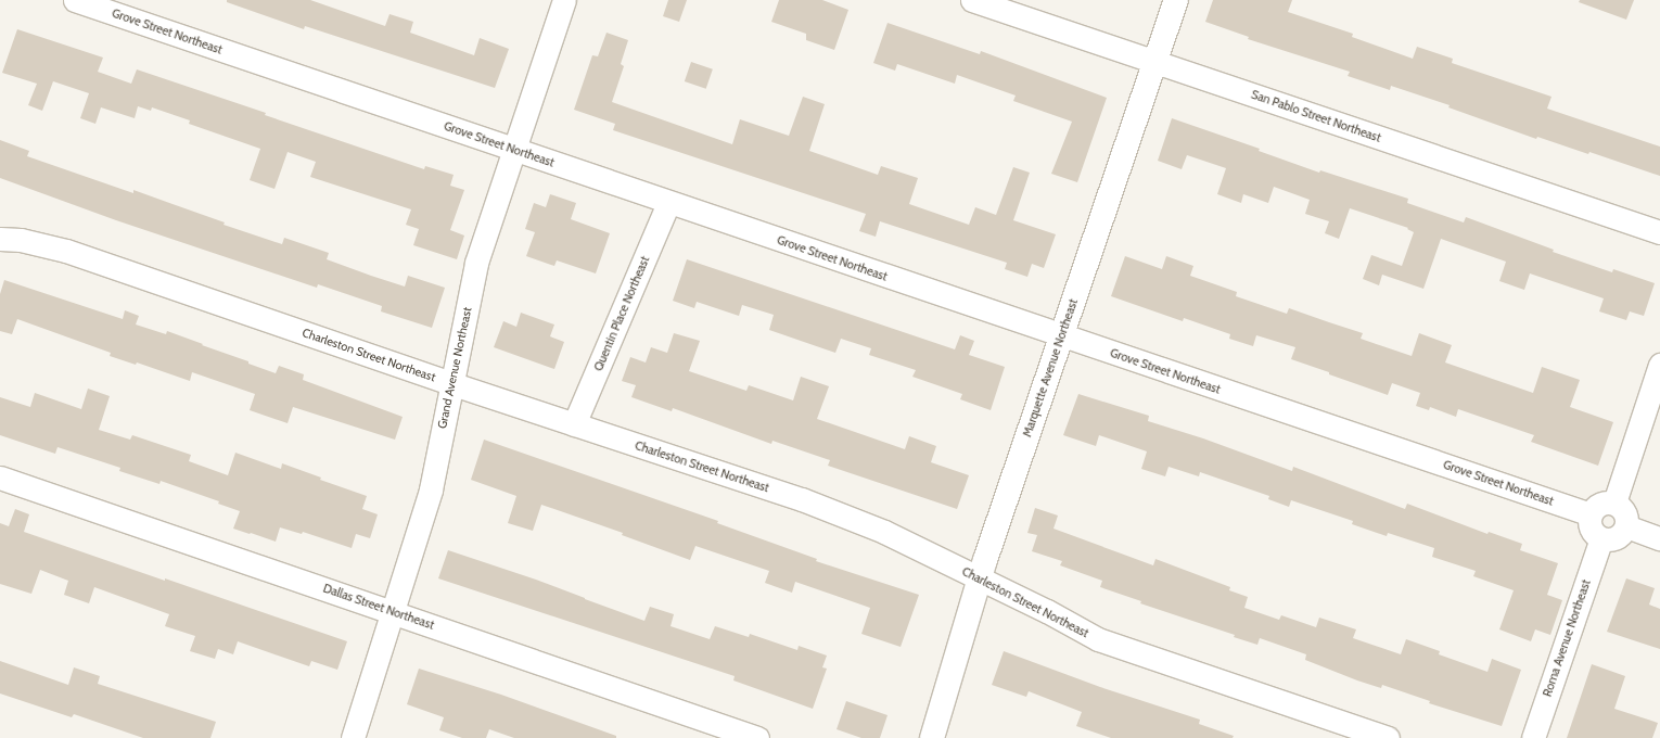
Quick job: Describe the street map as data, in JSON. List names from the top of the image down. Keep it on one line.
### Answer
{"streets":{"street":["Grove Street Northeast","San Pablo Street Northeast","Quentin Place Northeast","Charleston Street Northeast","Grand Avenue Northeast","Marquette Avenue Northeast","Dallas Street Northeast","Roma Avenue Northeast"]},"crossings":[["Grove Street Northeast","Quentin Place Northeast"],["Grove Street Northeast","Grand Avenue Northeast"],["Grove Street Northeast","Marquette Avenue Northeast"],["Grove Street Northeast","Roma Avenue Northeast"],["San Pablo Street Northeast","Marquette Avenue Northeast"],["Quentin Place Northeast","Charleston Street Northeast"],["Charleston Street Northeast","Grand Avenue Northeast"],["Charleston Street Northeast","Marquette Avenue Northeast"],["Grand Avenue Northeast","Dallas Street Northeast"]]}
